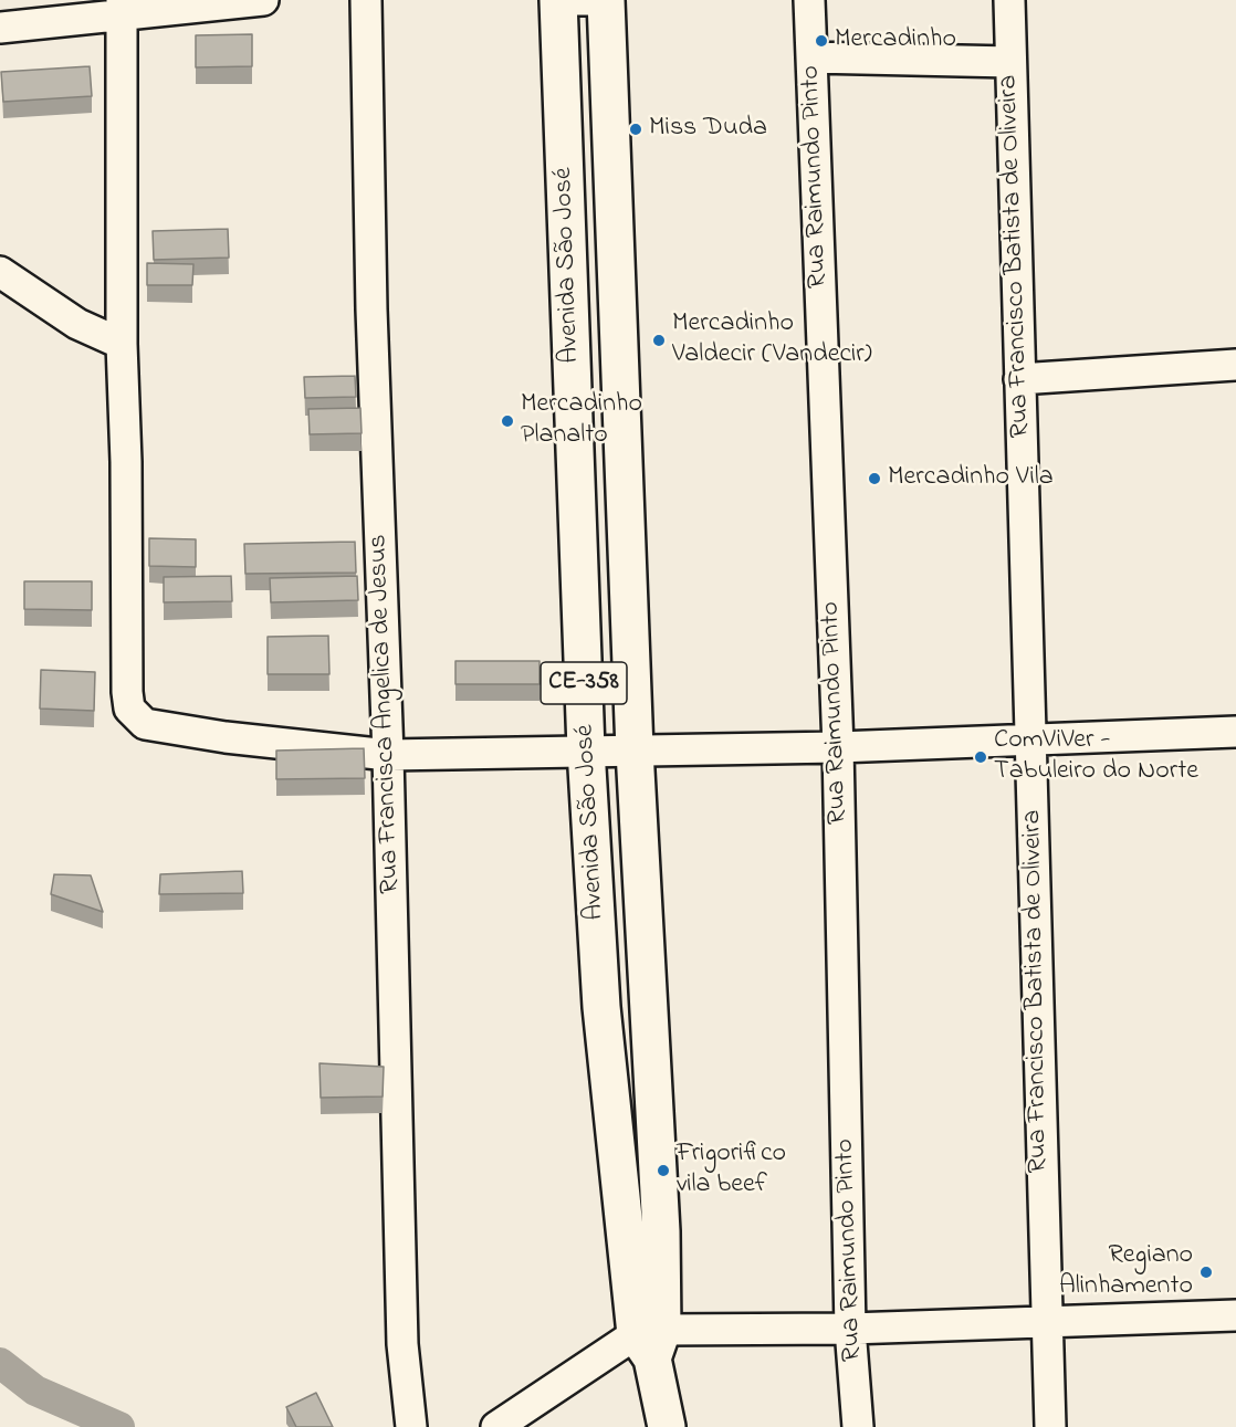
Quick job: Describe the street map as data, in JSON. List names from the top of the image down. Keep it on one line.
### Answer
{"streets":{"main road":["Avenida São José","CE-358"],"street":["Rua Raimundo Pinto","Rua Francisco Batista de Oliveira","Rua Francisca Angelica de Jesus"]},"places":["Mercadinho","Miss Duda","Mercadinho Valdecir (Vandecir)","Mercadinho Planalto","Mercadinho Vila","ComViVer - Tabuleiro do Norte","Frigorifico vila beef","Regiano Alinhamento"]}
